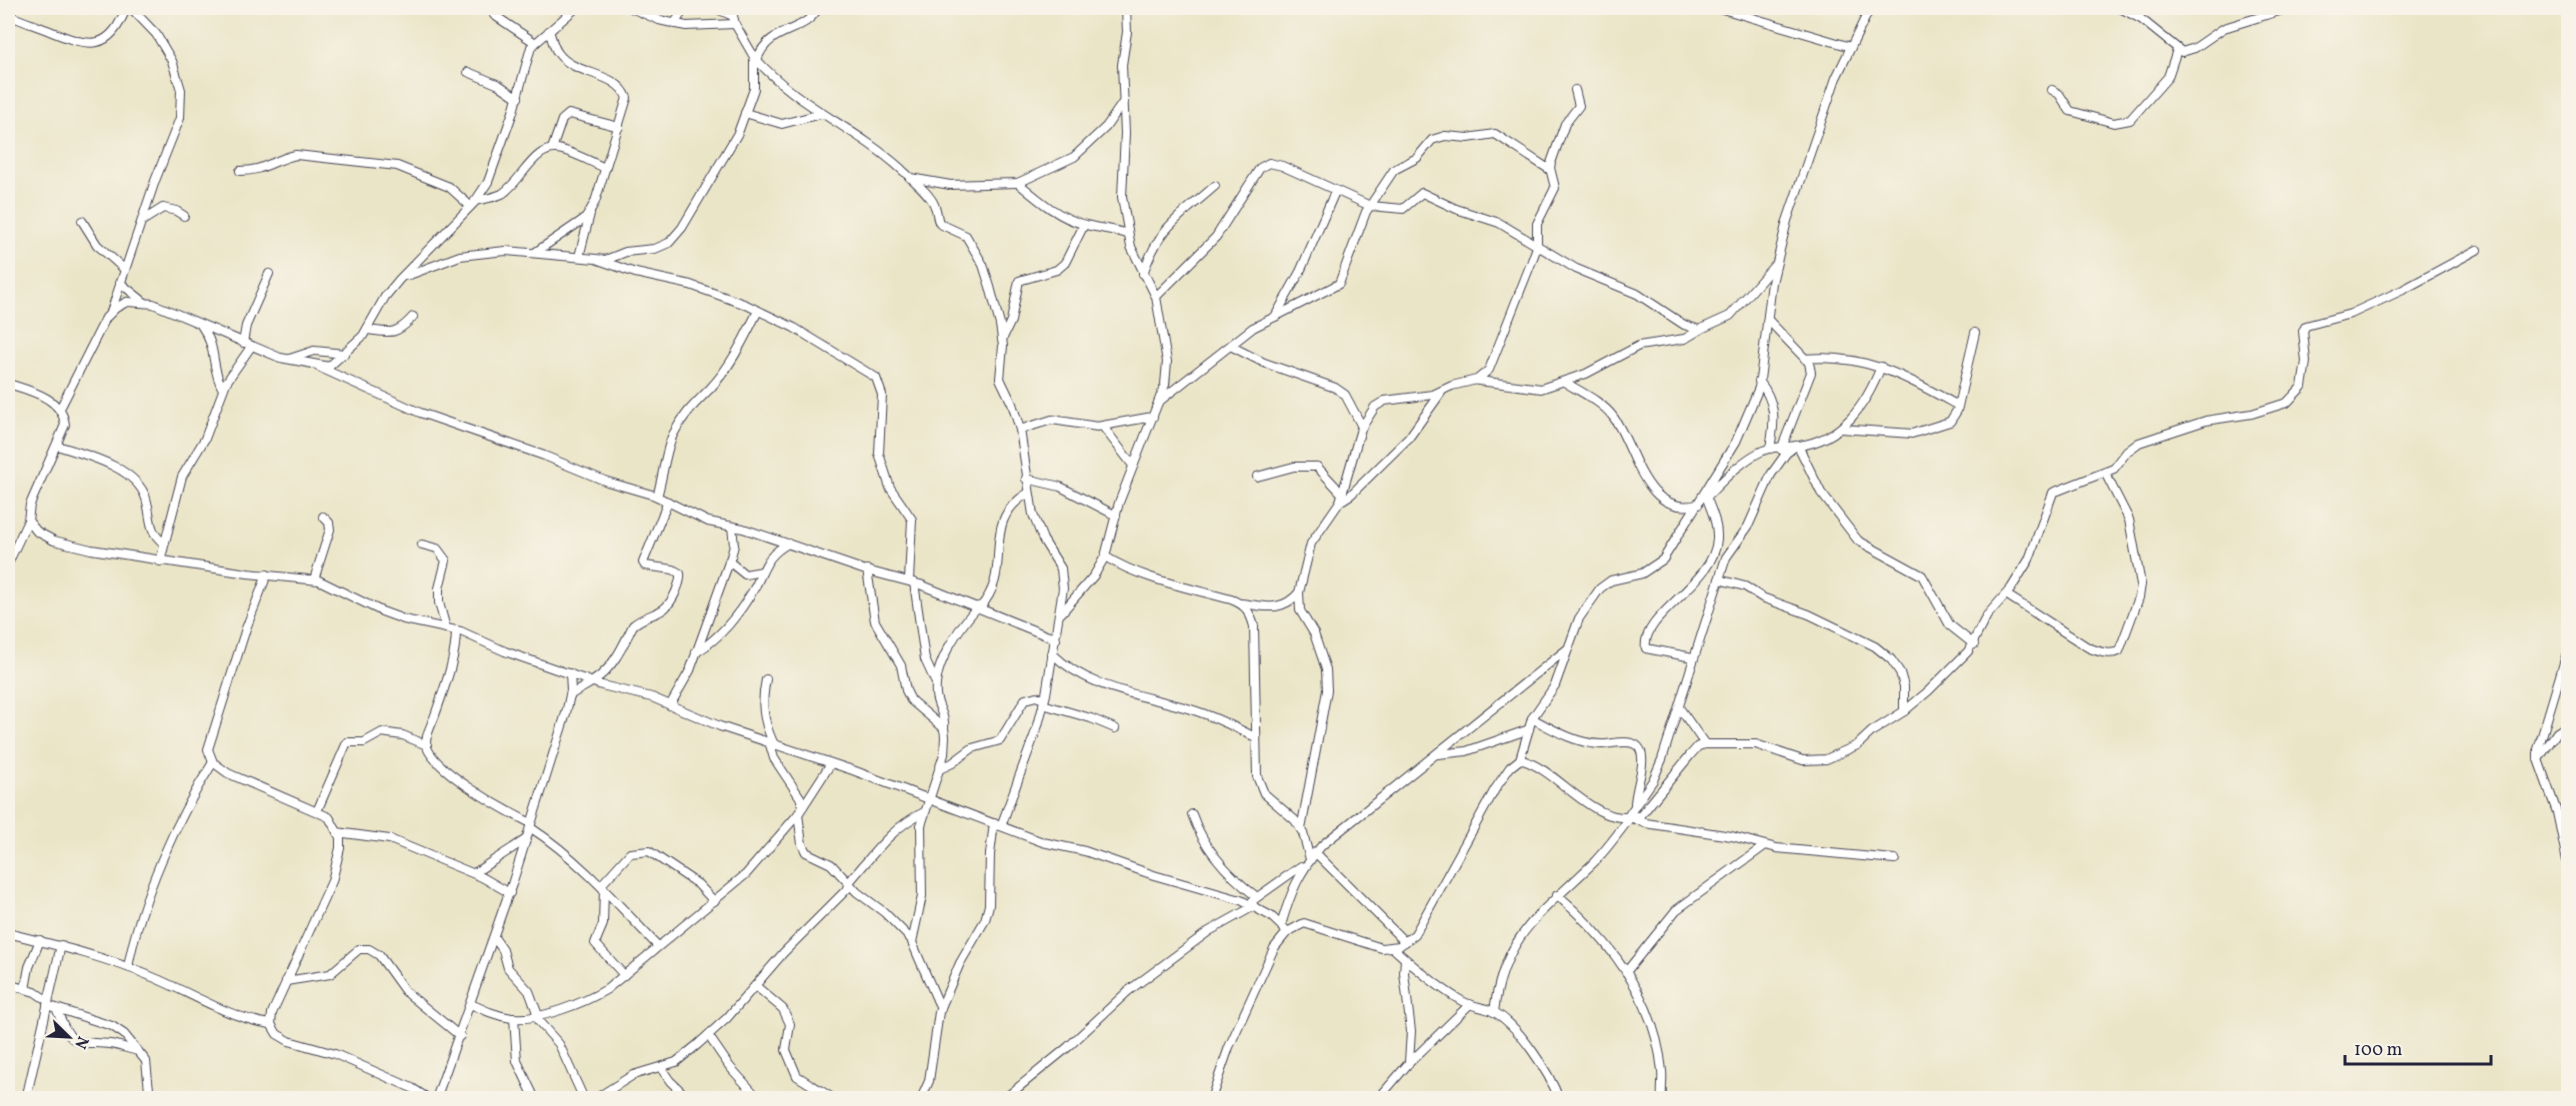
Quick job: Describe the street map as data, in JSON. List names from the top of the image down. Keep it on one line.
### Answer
{"scale_bar":"100 m","north":"bottom right"}
